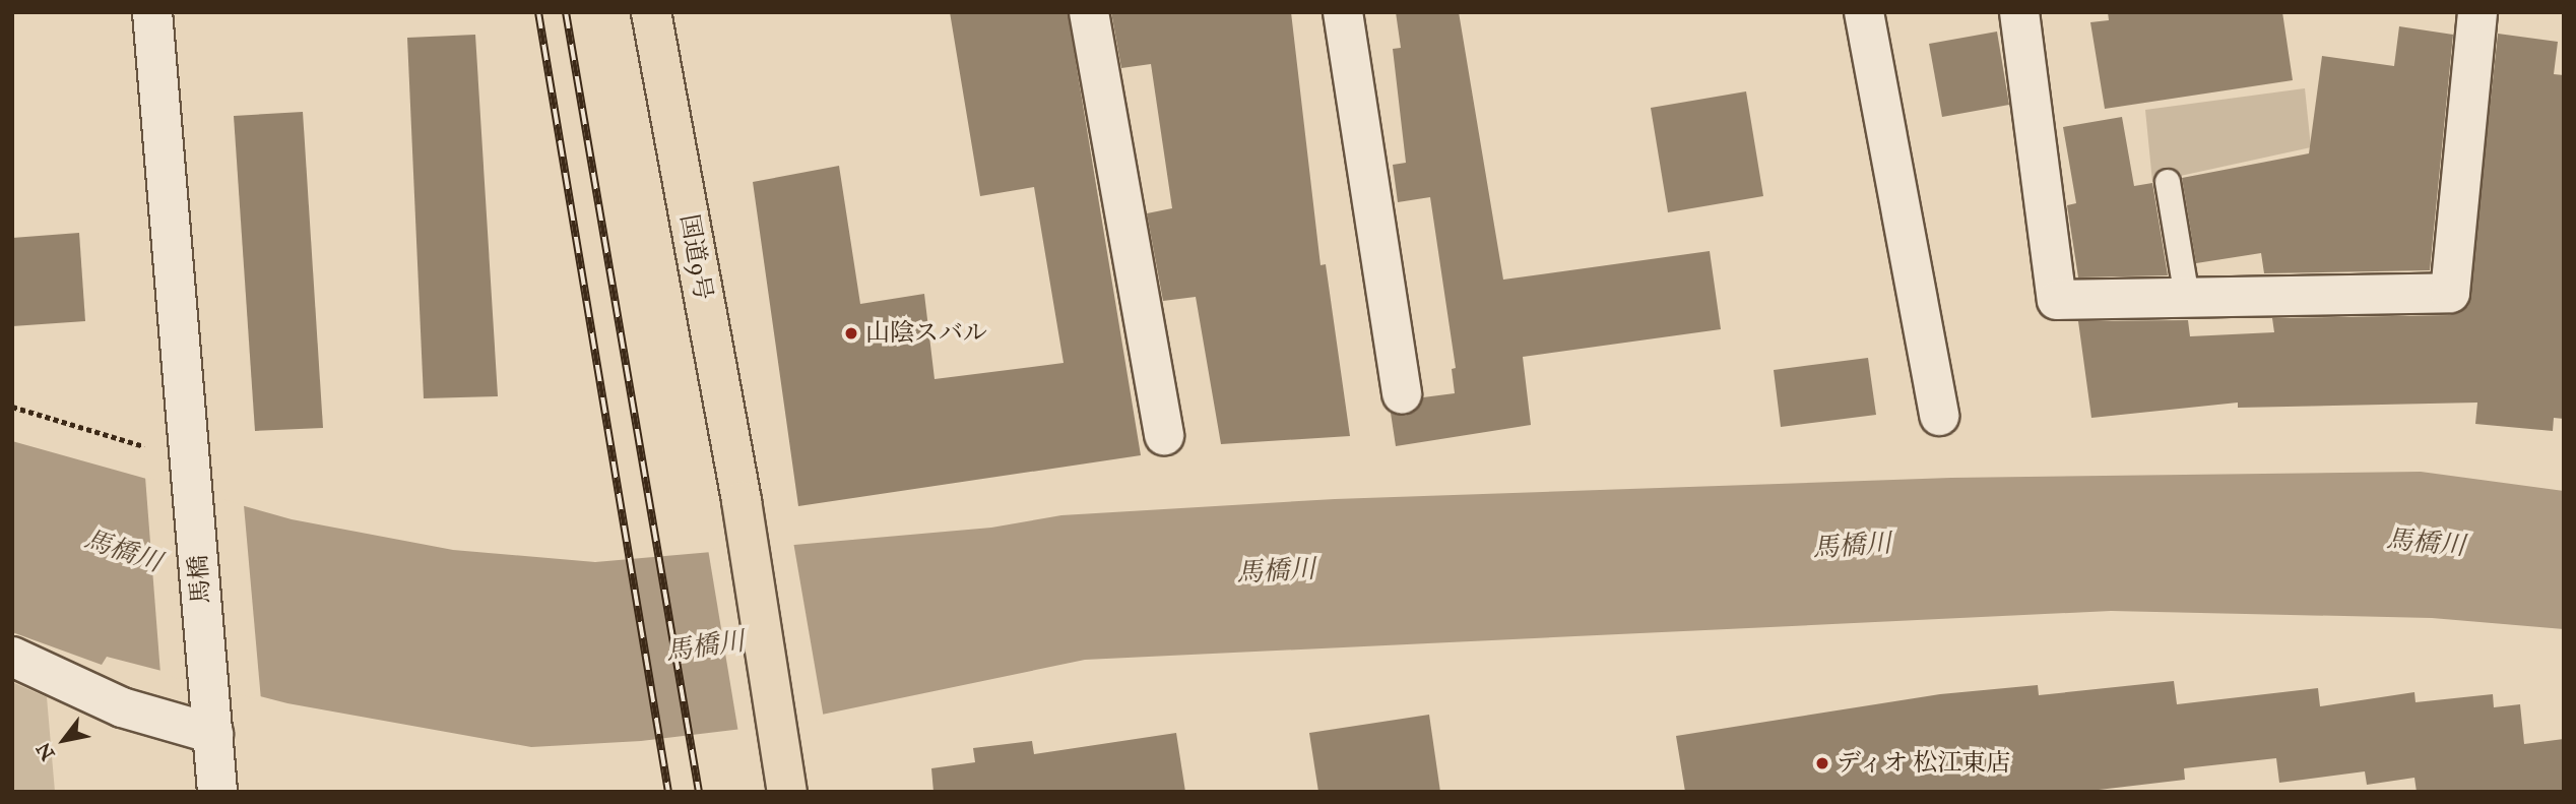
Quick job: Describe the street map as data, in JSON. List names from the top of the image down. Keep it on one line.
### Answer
{"streets":{"highway":["国道9号"],"street":["馬橋"]},"water":["馬橋川"],"places":["山陰スバル","ディオ 松江東店"],"north":"bottom left"}
